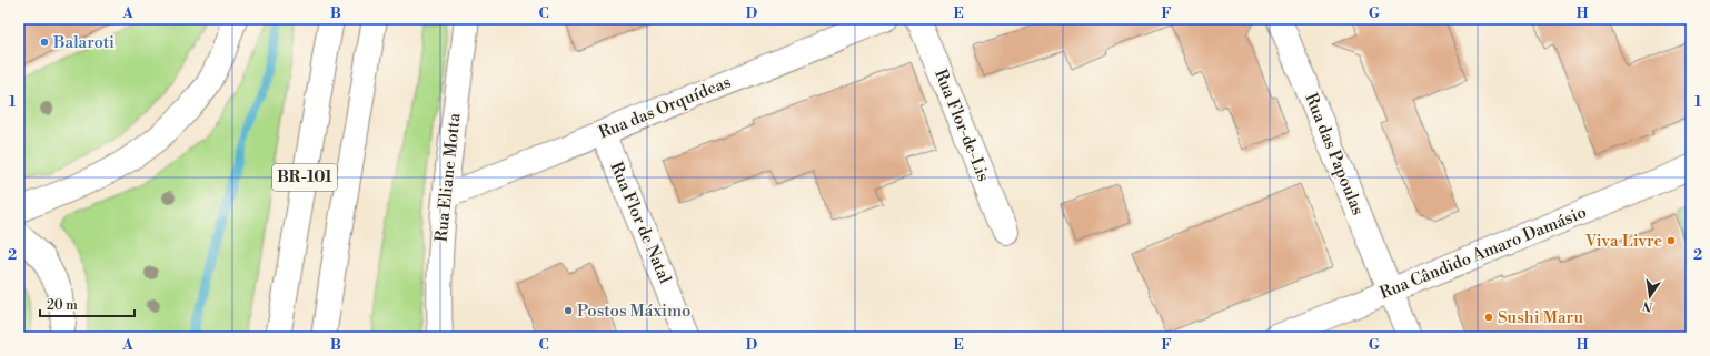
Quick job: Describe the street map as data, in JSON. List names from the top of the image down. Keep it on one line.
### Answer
{"streets":{"main road":["Rua das Orquídeas","Rua Flor-de-Lis","Rua das Papoulas","BR-101","Rua Eliane Motta","Rua Flor de Natal","Rua Cândido Amaro Damásio"]},"crossings":[["Rua das Orquídeas","Rua Eliane Motta"],["Rua das Orquídeas","Rua Flor de Natal"],["Rua das Papoulas","Rua Cândido Amaro Damásio"]],"places":["Balaroti","Viva Livre","Postos Máximo","Sushi Maru"],"scale_bar":"20 m","north":"bottom","grid":{"columns":["A","B","C","D","E","F","G","H"],"rows":["1","2"]}}
